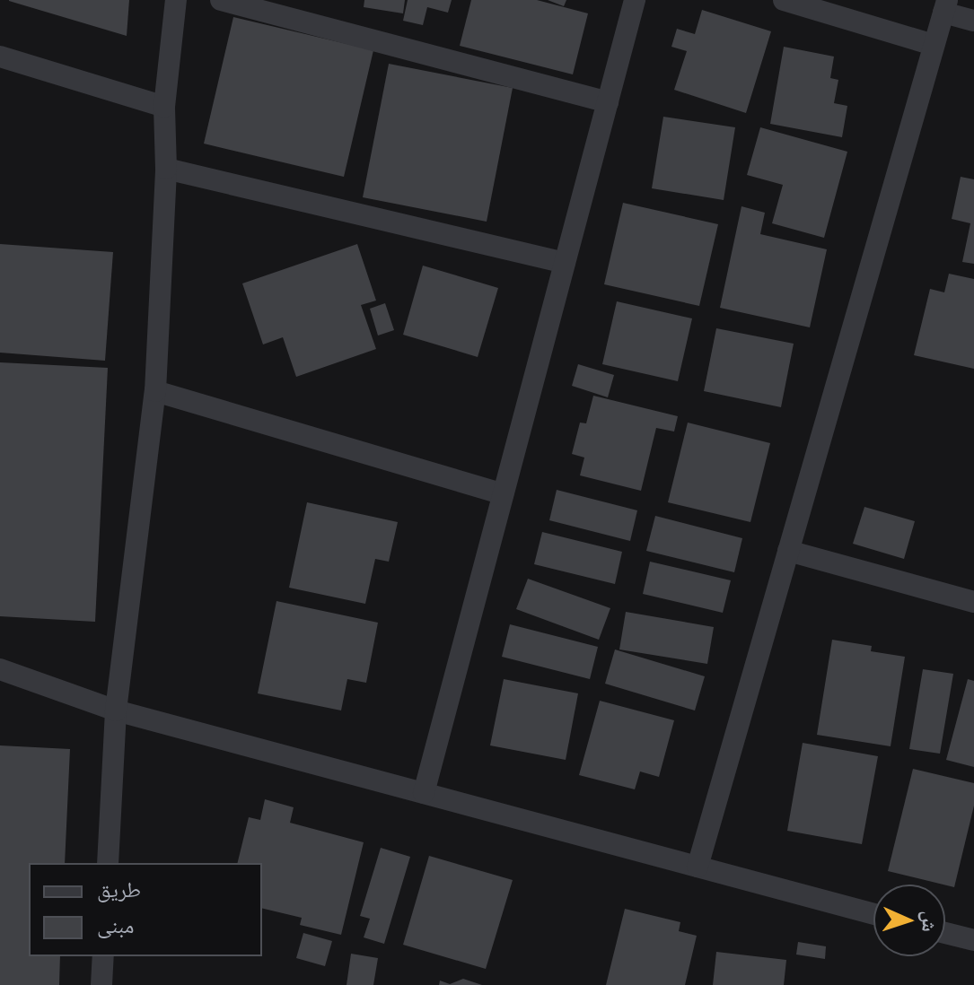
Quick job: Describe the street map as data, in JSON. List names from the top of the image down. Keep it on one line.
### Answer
{"legend":["طريق","مبنى"],"north":"right"}
